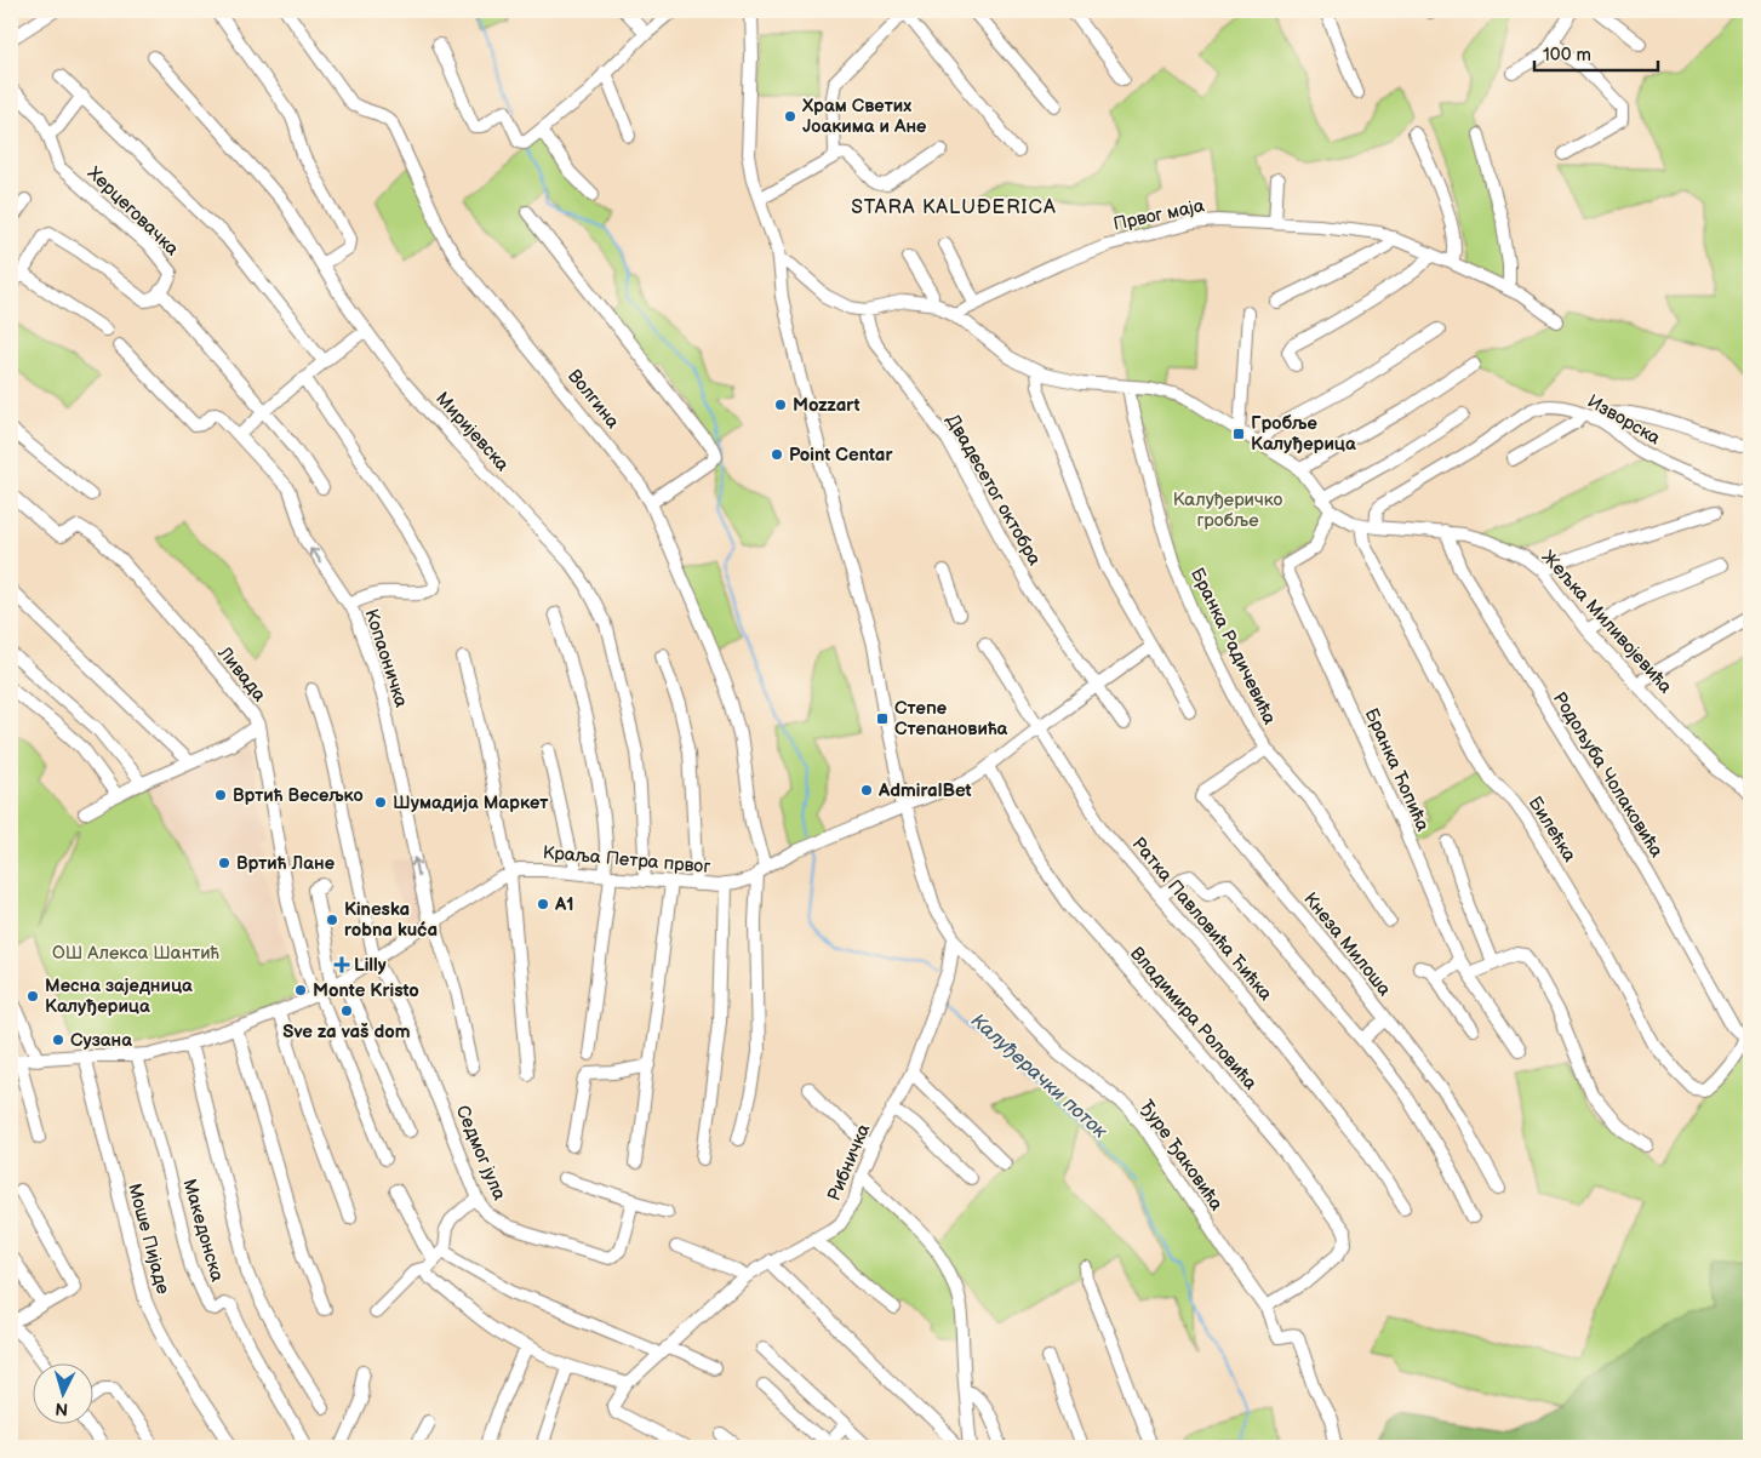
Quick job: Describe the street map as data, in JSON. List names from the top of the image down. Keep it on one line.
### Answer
{"streets":{"street":["Херцеговачка","Првог маја","Волгина","Изворска","Миријевска","Двадесетог октобра","Жељка Миливојевића","Бранка Радичевића","Копаоничка","Ливада","Бранка Ћопића","Родољуба Чолаковића","Билећка","Краља Петра првог","Ратка Павловића Ћићка","Кнеза Милоша","Владимира Роловића","Седмог јула","Ђуре Ђаковића","Рибничка","Македонска","Моше Пијаде"]},"crossings":[["Првог маја","Жељка Миливојевића"],["Волгина","Краља Петра првог"],["Изворска","Жељка Миливојевића"],["Миријевска","Краља Петра првог"],["Двадесетог октобра","Жељка Миливојевића"],["Двадесетог октобра","Краља Петра првог"],["Жељка Миливојевића","Бранка Радичевића"],["Жељка Миливојевића","Бранка Ћопића"],["Жељка Миливојевића","Родољуба Чолаковића"],["Жељка Миливојевића","Билећка"],["Жељка Миливојевића","Ђуре Ђаковића"],["Бранка Радичевића","Кнеза Милоша"],["Копаоничка","Краља Петра првог"],["Ливада","Краља Петра првог"],["Родољуба Чолаковића","Билећка"],["Краља Петра првог","Ратка Павловића Ћићка"],["Краља Петра првог","Владимира Роловића"],["Краља Петра првог","Седмог јула"],["Краља Петра првог","Ђуре Ђаковића"],["Краља Петра првог","Македонска"],["Краља Петра првог","Моше Пијаде"],["Владимира Роловића","Ђуре Ђаковића"],["Ђуре Ђаковића","Рибничка"]],"districts":["STARA KALUĐERICA"],"water":["Калуђерачки поток"],"parks":["Калуђеричко гробље","ОШ Алекса Шантић"],"places":{"other":["Храм Светих Јоакима и Ане","Mozzart","Point Centar","AdmiralBet","Вртић Весељко","Шумадија Маркет","Вртић Лане","A1","Kineska robna kuća","Monte Kristo","Месна заједница Калуђерица","Sve za vaš dom","Сузана"],"transit":["Гробље Калуђерица","Степе Степановића"],"health":["Lilly"]},"scale_bar":"100 m","north":"bottom"}
